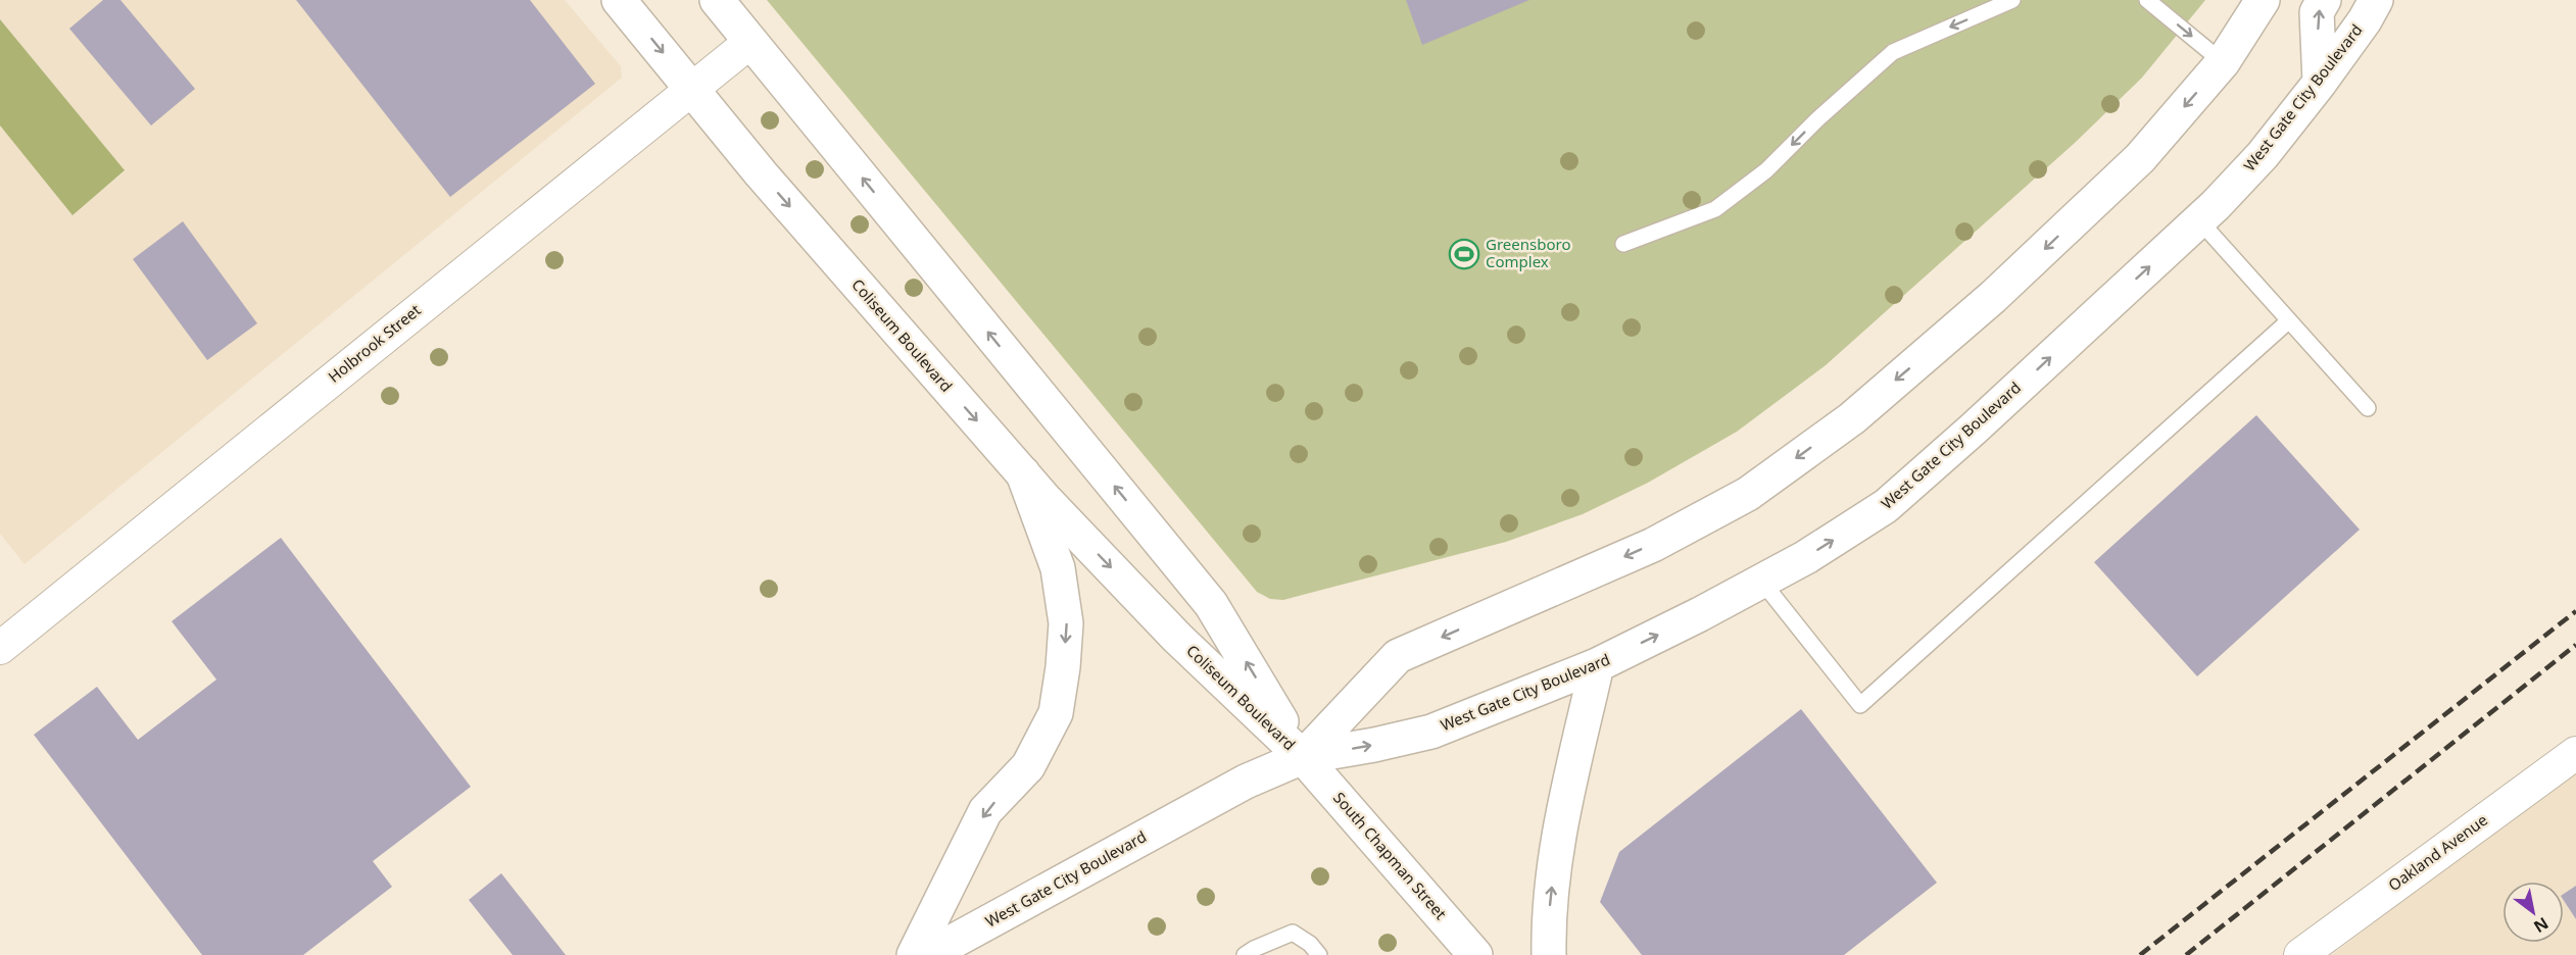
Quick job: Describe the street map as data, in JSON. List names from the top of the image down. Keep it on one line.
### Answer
{"streets":{"main road":["West Gate City Boulevard","Coliseum Boulevard","South Chapman Street"],"street":["Holbrook Street","Oakland Avenue"]},"crossings":[["West Gate City Boulevard","Coliseum Boulevard"],["West Gate City Boulevard","South Chapman Street"],["Coliseum Boulevard","Holbrook Street"],["Coliseum Boulevard","South Chapman Street"]],"places":{"sports":["Greensboro Complex"]},"north":"bottom right"}
